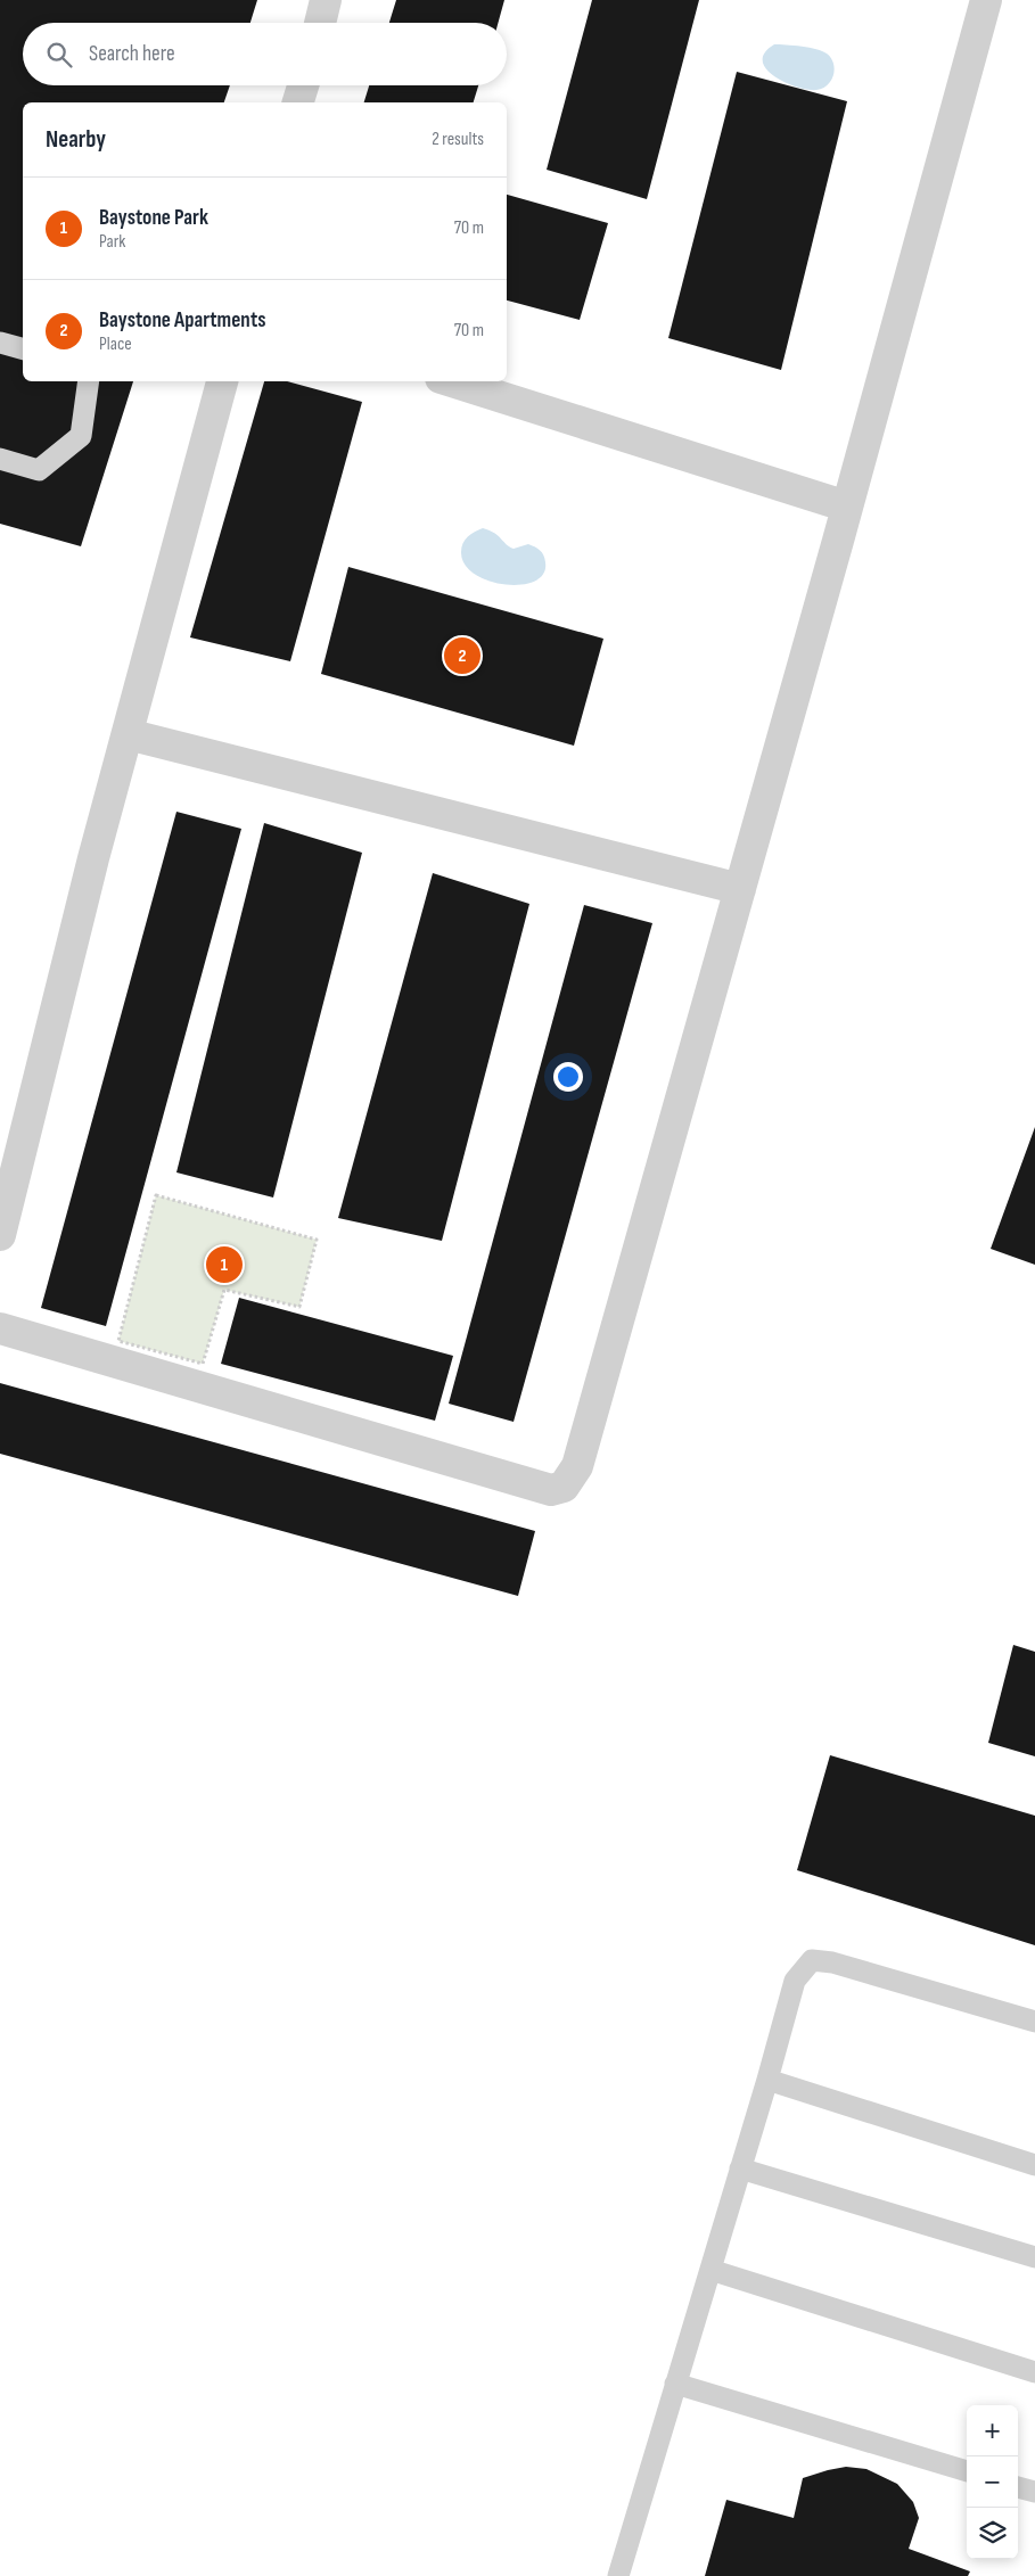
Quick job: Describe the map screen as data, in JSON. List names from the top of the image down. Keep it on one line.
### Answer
{"page":{"search":"Search here","heading":["Nearby","2 results"],"list":[{"mark":"1","name":"Baystone Park","note":"Park","value":"70 m"},{"mark":"2","name":"Baystone Apartments","note":"Place","value":"70 m"}],"pins":["2","1"],"map_buttons":["+","−"]}}
